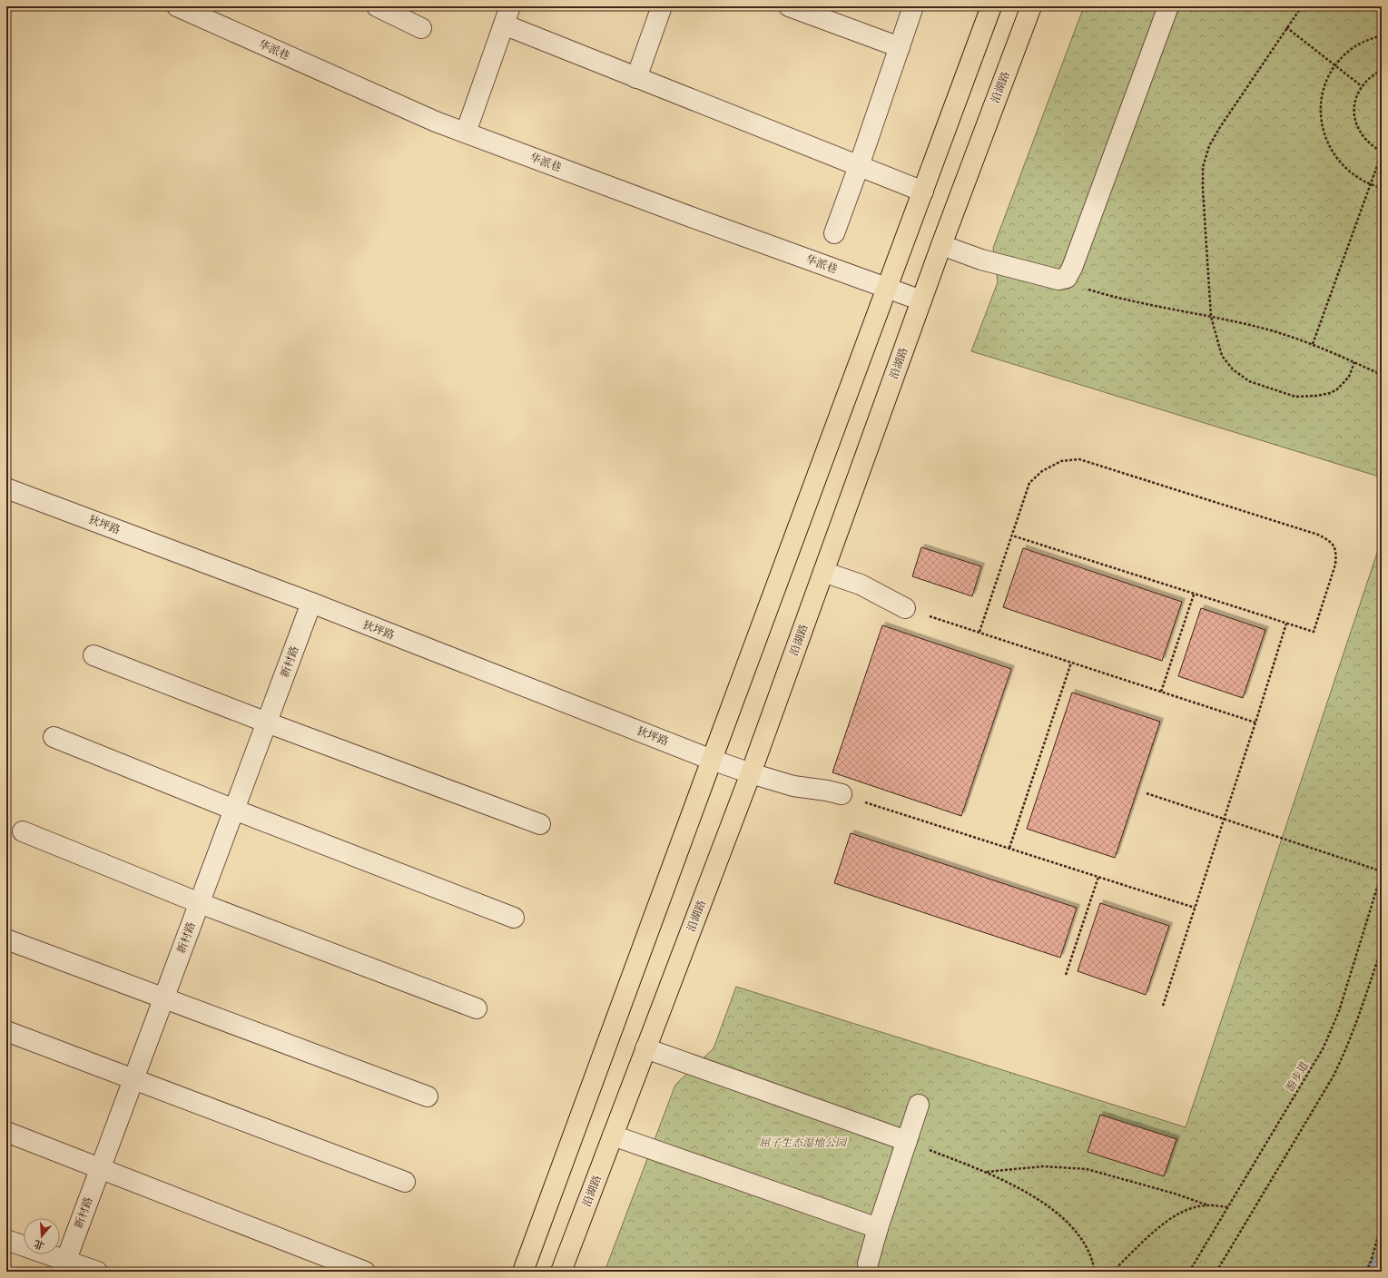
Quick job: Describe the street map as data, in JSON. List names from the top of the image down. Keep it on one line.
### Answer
{"streets":{"main road":["沿湖路"],"street":["华派巷","狄坪路","新村路"],"path":["游步道"]},"crossings":[["华派巷","沿湖路"],["沿湖路","狄坪路"],["狄坪路","新村路"]],"parks":["屈子生态湿地公园"],"north":"bottom"}
